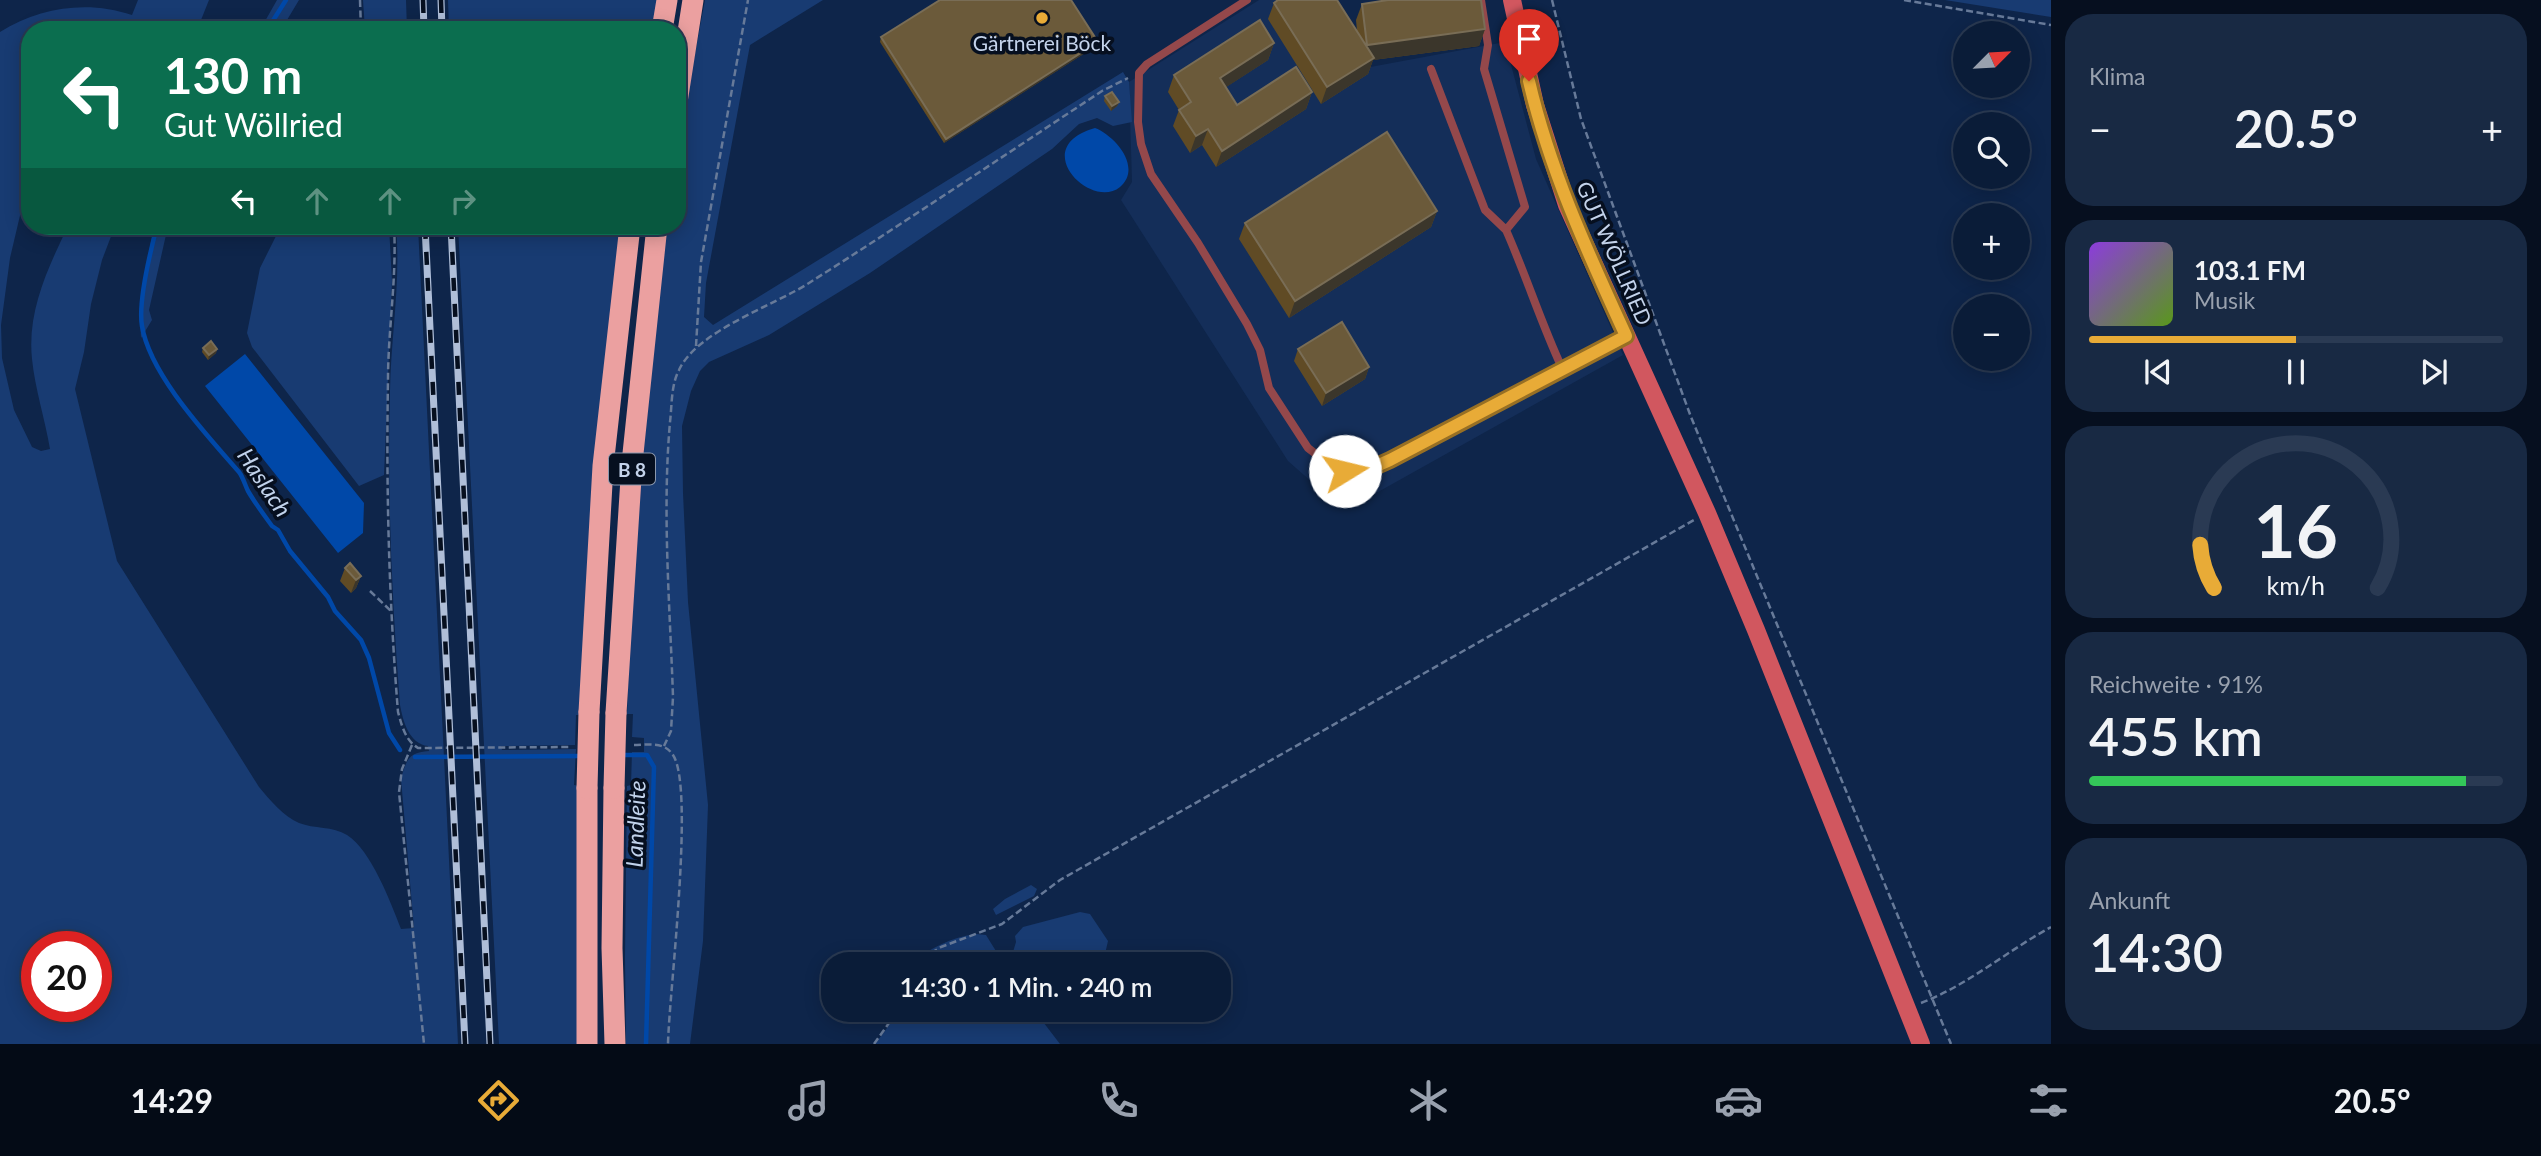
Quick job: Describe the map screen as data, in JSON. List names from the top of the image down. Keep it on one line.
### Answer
{"streets":{"highway":["B 8"],"street":["GUT WÖLLRIED"]},"water":["Haslach","Landleite"],"places":["Gärtnerei Böck"],"north":"top right","page":{"tile":["Klima",["Reichweite · 91%","455 km"],["Ankunft","14:30"]],"map_buttons":["+","−"],"turn":["130 m","Gut Wöllried"],"heat":["−","20.5°","+"],"song":["103.1 FM","Musik"],"limit":"20","trip":"14:30 · 1 Min. · 240 m","tabs":["14:29","20.5°"],"gauge":["16","km/h"]}}
